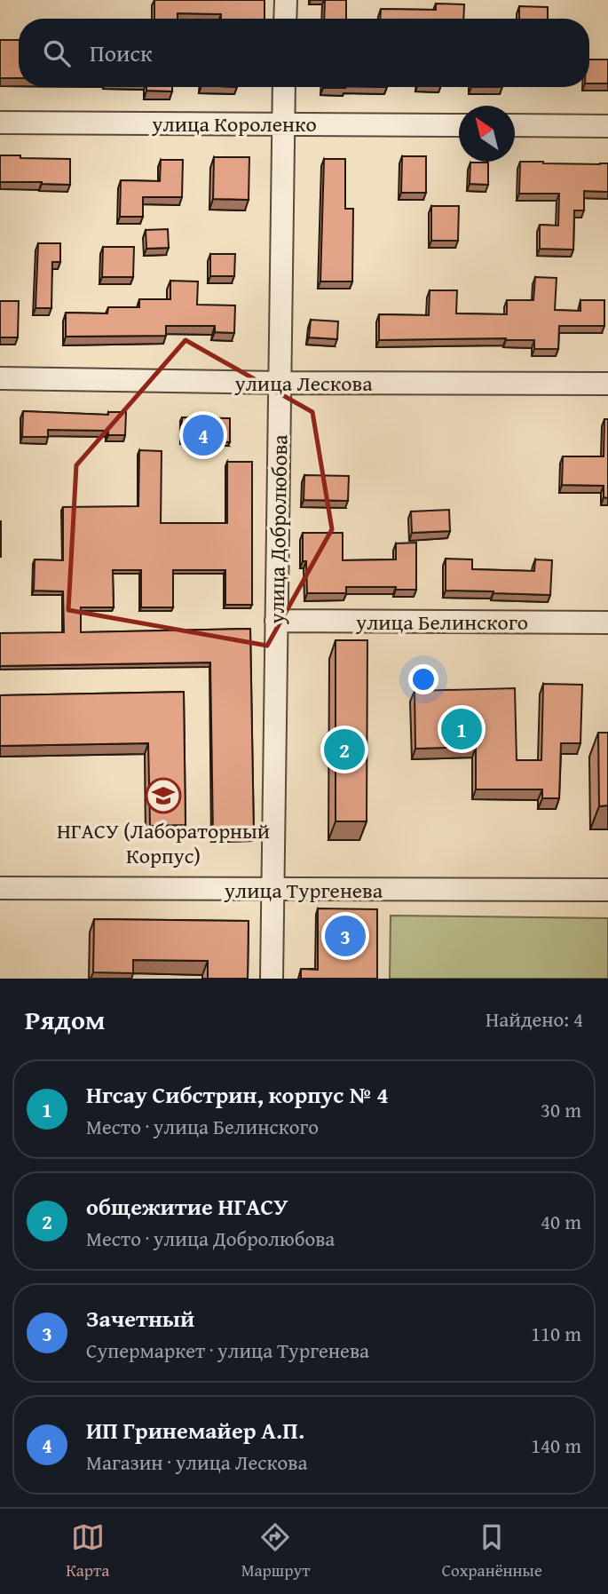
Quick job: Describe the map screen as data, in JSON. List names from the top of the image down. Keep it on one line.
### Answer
{"streets":{"street":["улица Короленко","улица Лескова","улица Добролюбова","улица Белинского","улица Тургенева"]},"crossings":[["улица Короленко","улица Добролюбова"],["улица Лескова","улица Добролюбова"],["улица Добролюбова","улица Белинского"],["улица Добролюбова","улица Тургенева"]],"places":{"school or university":["НГАСУ (Лабораторный Корпус)"]},"north":"top left","page":{"search":"Поиск","pins":["4","1","2","3"],"heading":["Рядом","Найдено: 4"],"list":[{"mark":"1","name":"Нгсау Сибстрин, корпус № 4","note":"Место · улица Белинского","value":"30 m"},{"mark":"2","name":"общежитие НГАСУ","note":"Место · улица Добролюбова","value":"40 m"},{"mark":"3","name":"Зачетный","note":"Супермаркет · улица Тургенева","value":"110 m"},{"mark":"4","name":"ИП Гринемайер А.П.","note":"Магазин · улица Лескова","value":"140 m"}],"nav":["Карта","Маршрут","Сохранённые"]}}
